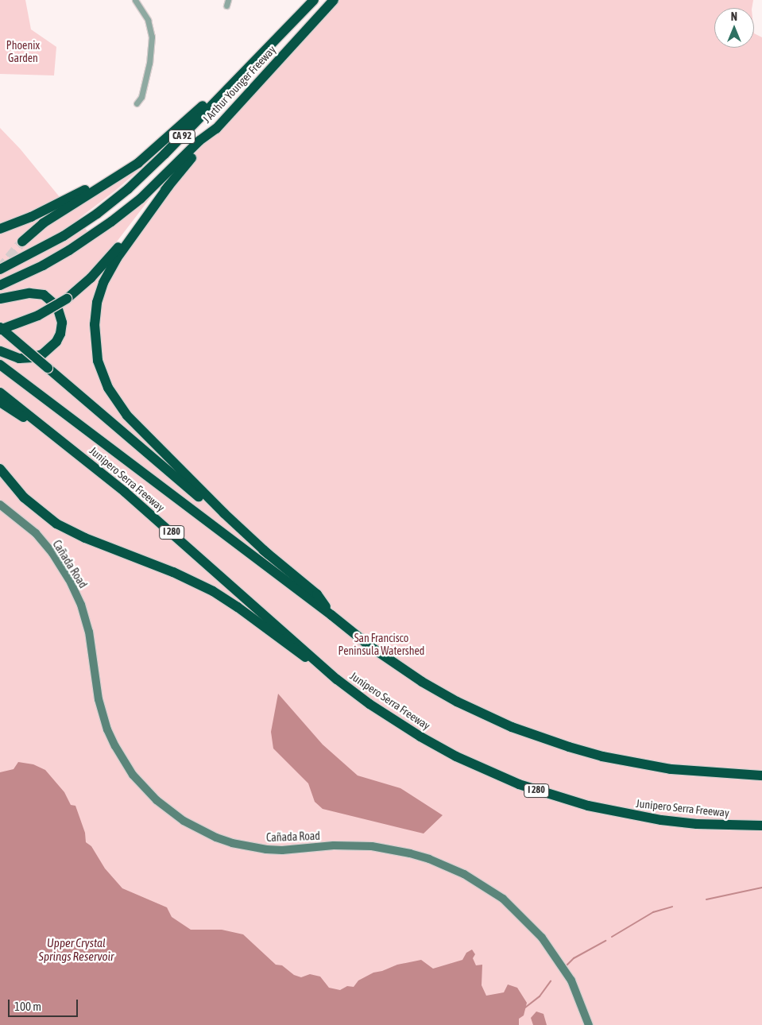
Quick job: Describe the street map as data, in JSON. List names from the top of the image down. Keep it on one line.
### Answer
{"streets":{"highway":["J Arthur Younger Freeway","CA 92","Junipero Serra Freeway","I 280"],"main road":["Cañada Road"]},"water":["Upper Crystal Springs Reservoir"],"parks":["Phoenix Garden","San Francisco Peninsula Watershed"],"scale_bar":"100 m","north":"top"}
